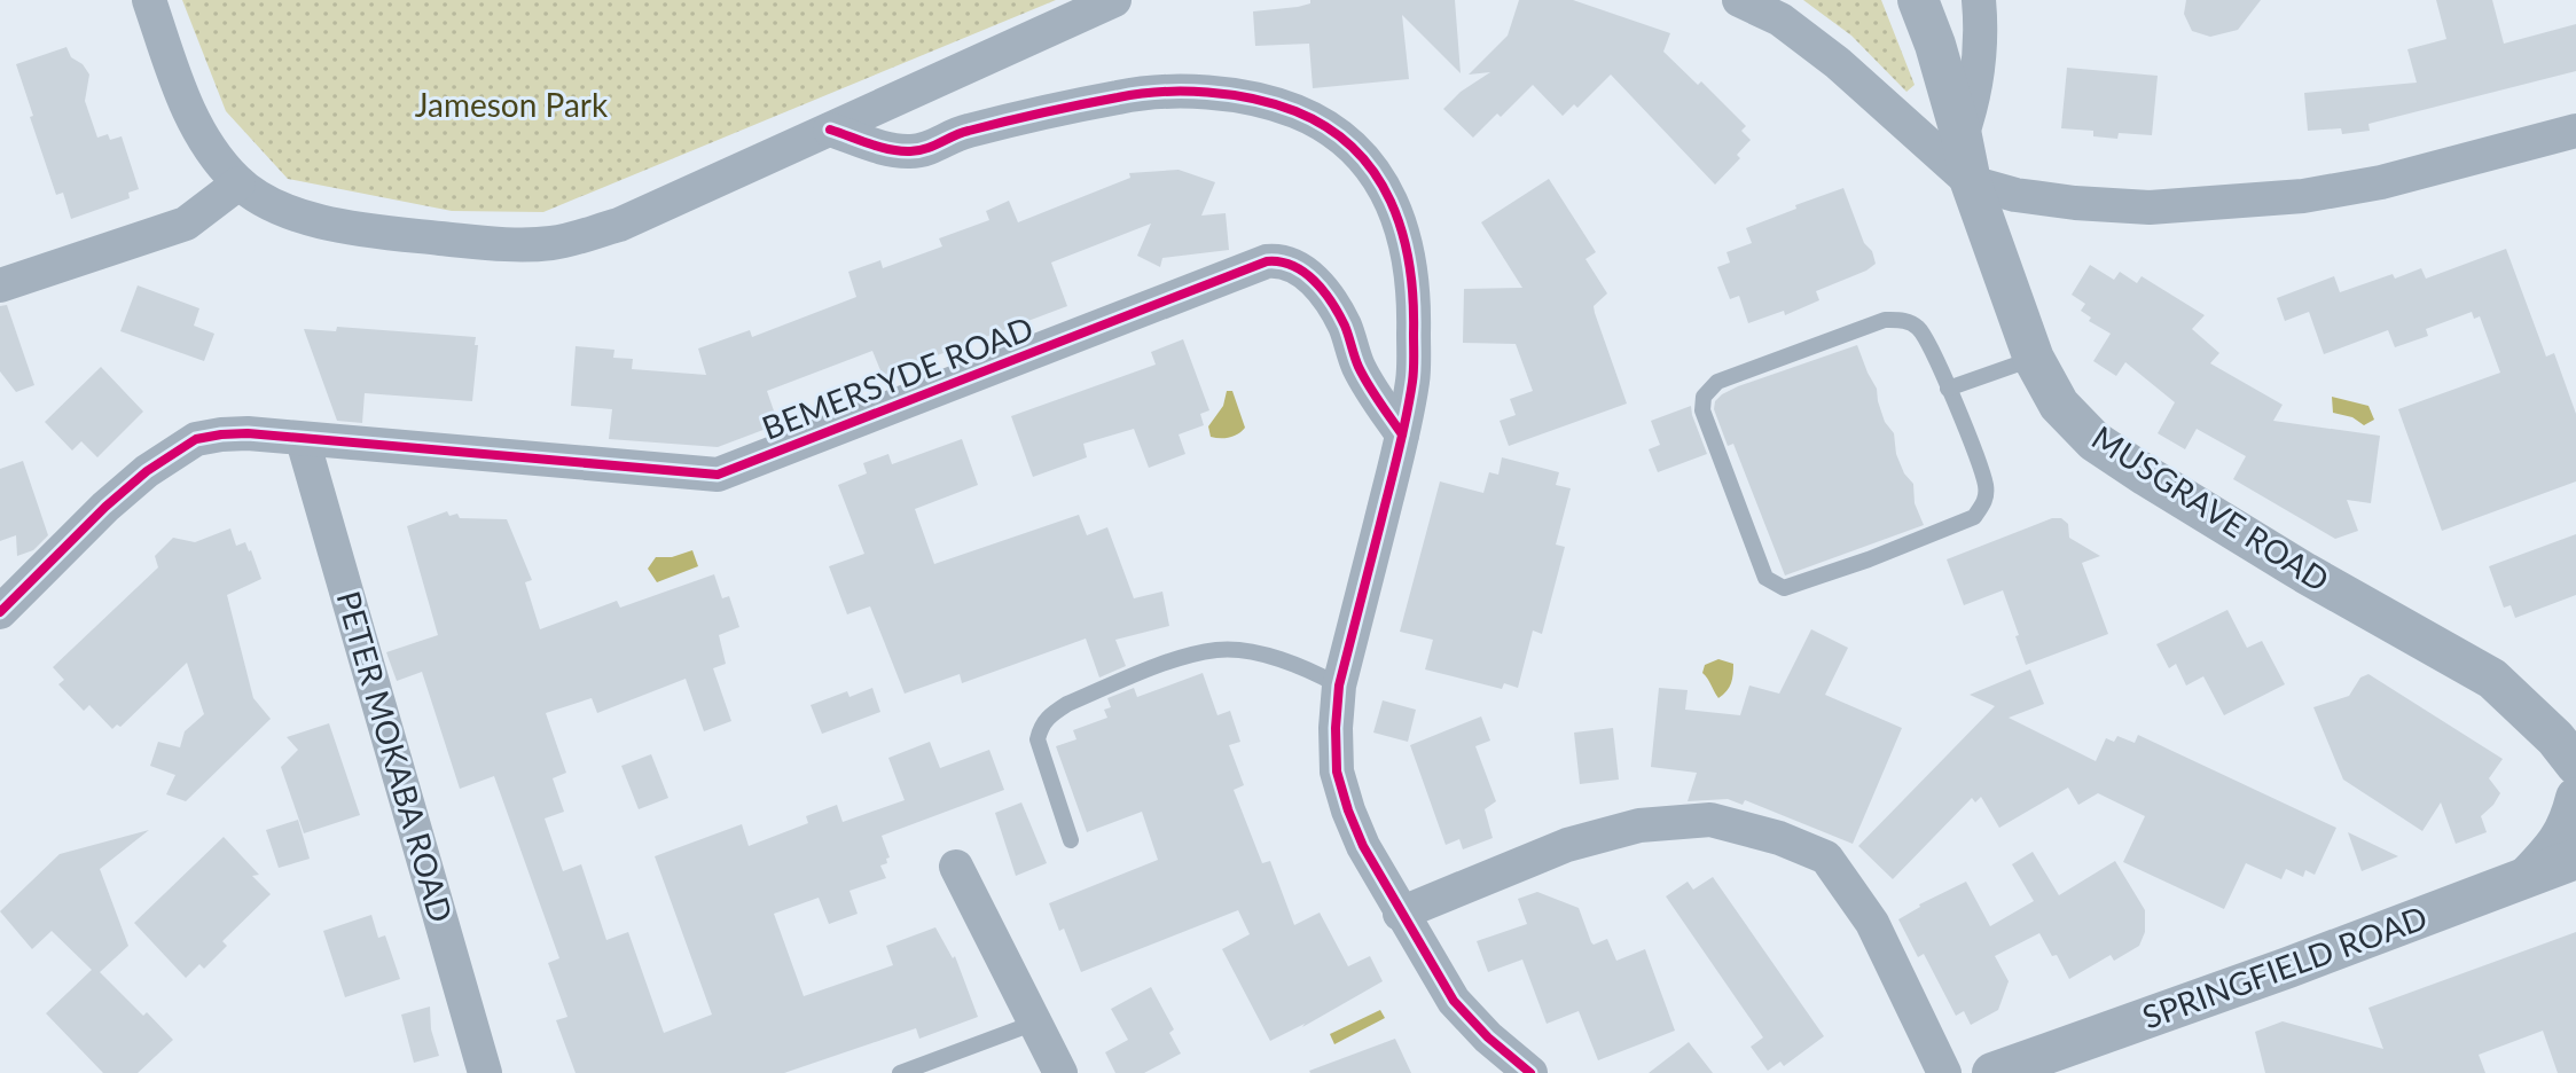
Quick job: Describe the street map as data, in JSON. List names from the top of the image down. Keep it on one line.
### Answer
{"streets":{"street":["BEMERSYDE ROAD","MUSGRAVE ROAD","PETER MOKABA ROAD","SPRINGFIELD ROAD"]},"crossings":[["BEMERSYDE ROAD","PETER MOKABA ROAD"]],"parks":["Jameson Park"]}
